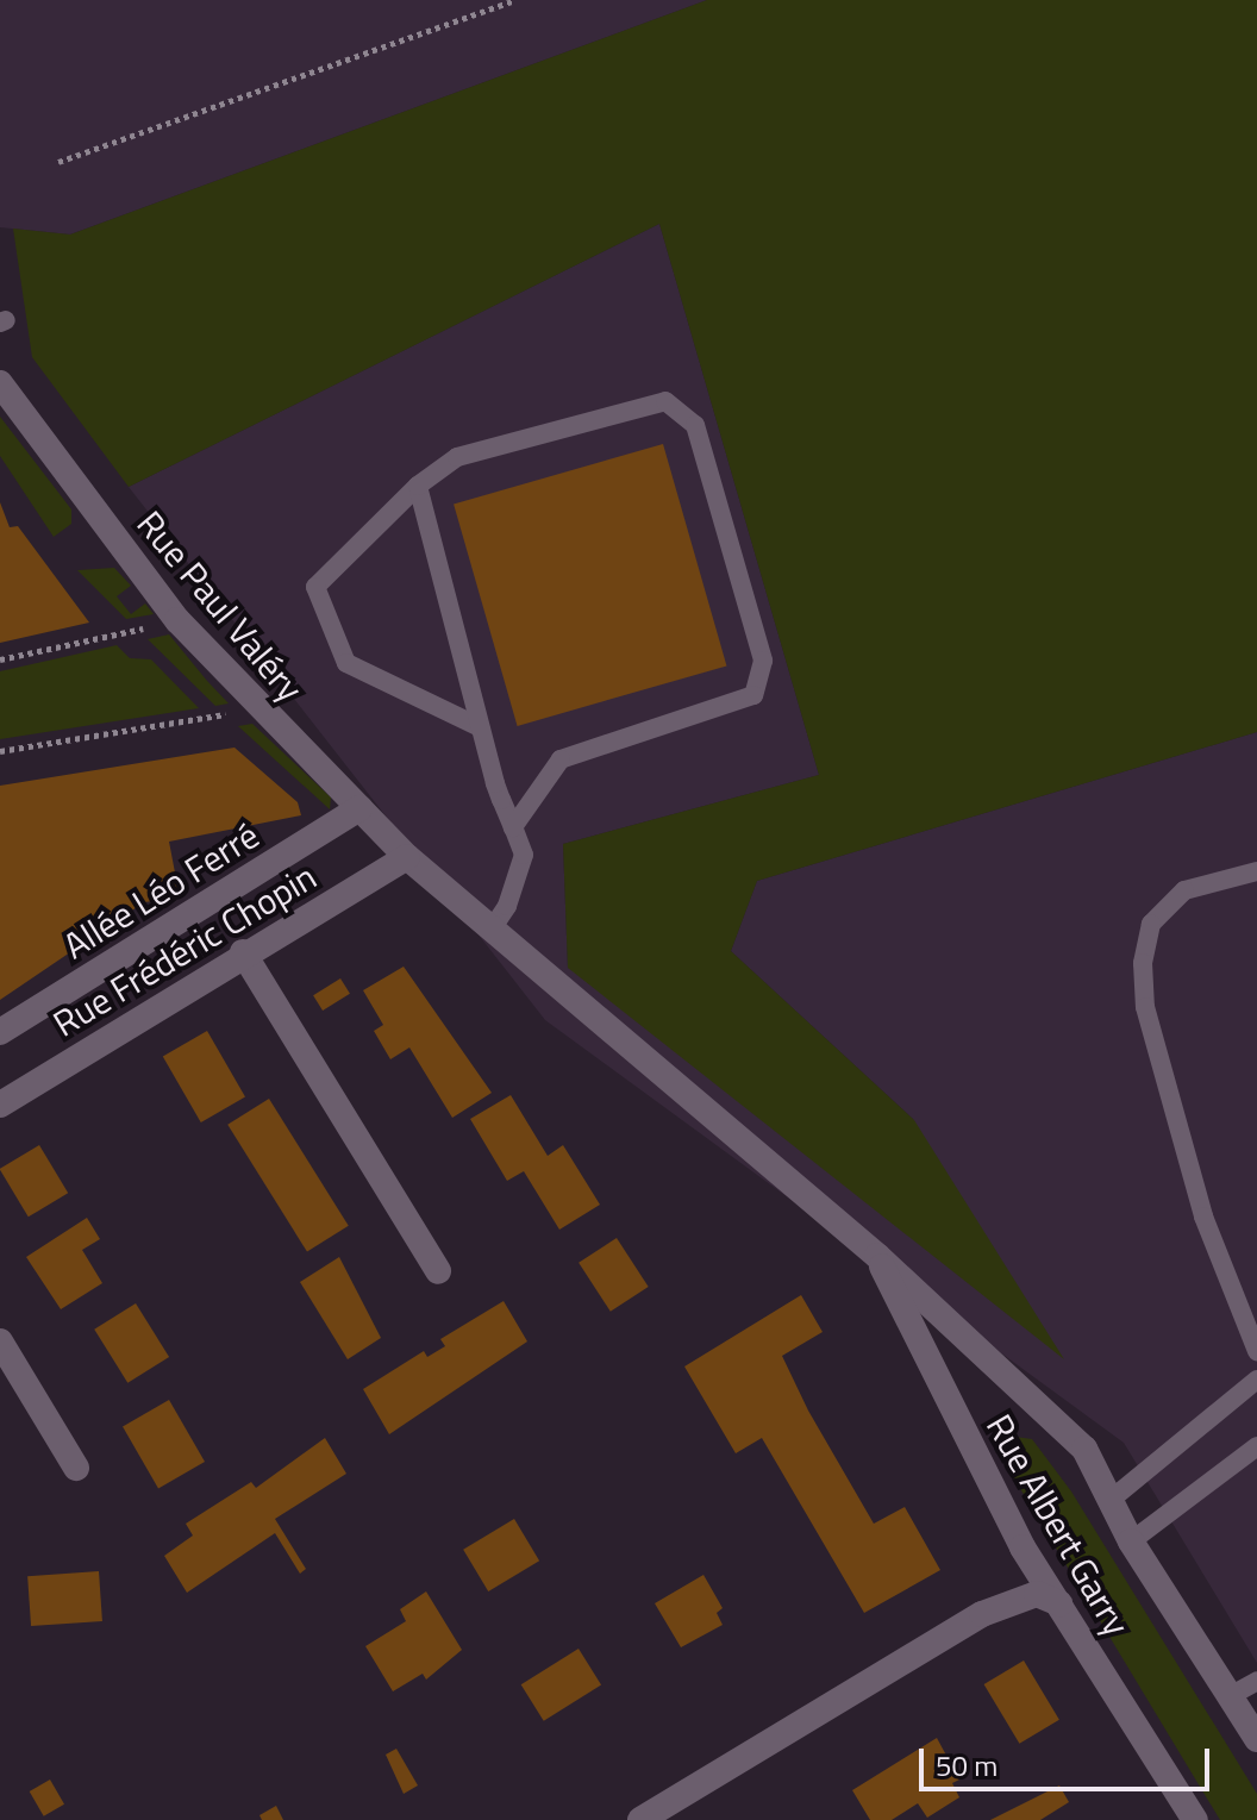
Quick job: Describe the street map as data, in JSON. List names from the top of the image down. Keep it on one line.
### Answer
{"streets":{"street":["Rue Paul Valéry","Allée Léo Ferré","Rue Frédéric Chopin","Rue Albert Garry"]},"crossings":[["Rue Paul Valéry","Allée Léo Ferré"],["Rue Paul Valéry","Rue Frédéric Chopin"],["Rue Paul Valéry","Rue Albert Garry"],["Rue Frédéric Chopin","Rue Albert Garry"]],"scale_bar":"50 m"}
